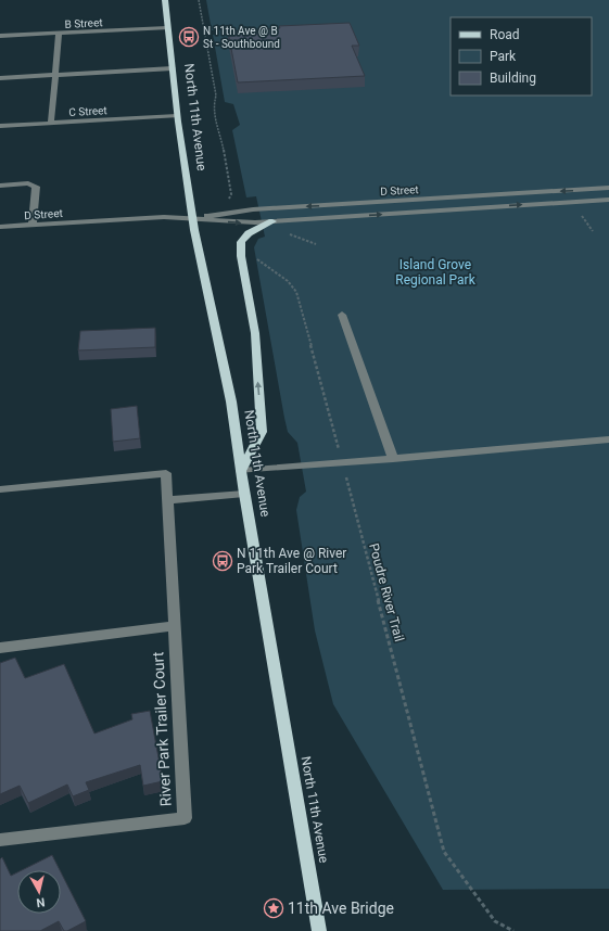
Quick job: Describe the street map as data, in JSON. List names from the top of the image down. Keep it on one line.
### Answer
{"streets":{"main road":["North 11th Avenue"],"street":["B Street","C Street","D Street","River Park Trailer Court"],"path":["Poudre River Trail"]},"crossings":[["B Street","North 11th Avenue"],["C Street","North 11th Avenue"],["North 11th Avenue","D Street"]],"parks":["Island Grove Regional Park"],"places":{"bus stop":["N 11th Ave @ B St - Southbound","N 11th Ave @ River Park Trailer Court"],"place":["11th Ave Bridge"]},"legend":["Road","Park","Building"],"north":"bottom"}
